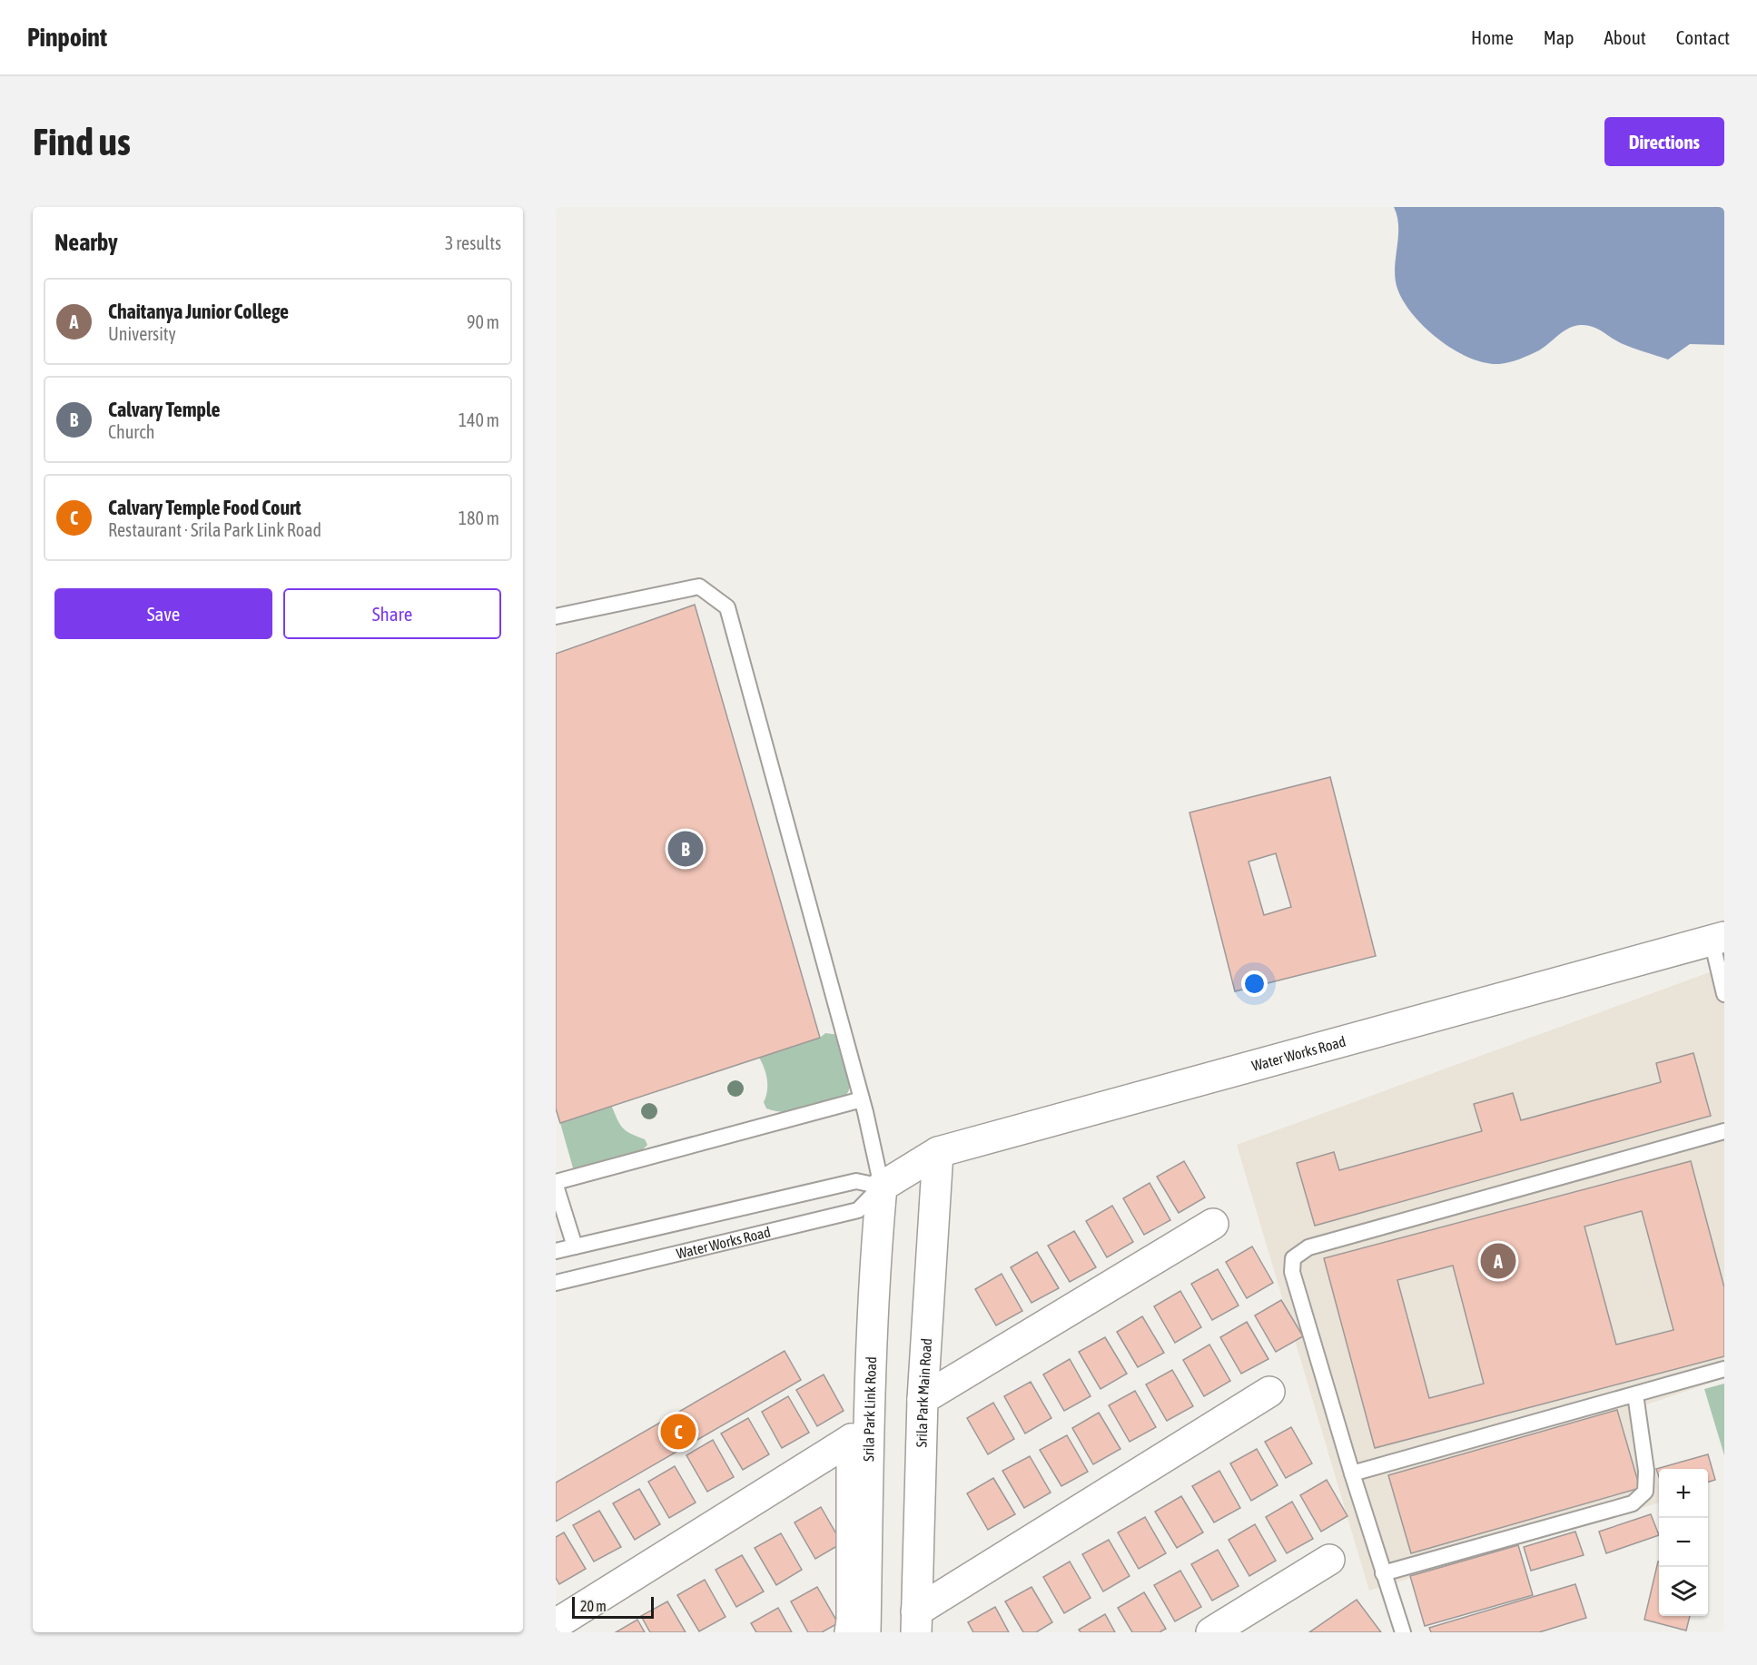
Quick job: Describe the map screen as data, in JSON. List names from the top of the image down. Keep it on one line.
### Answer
{"streets":{"street":["Water Works Road","Srila Park Main Road","Srila Park Link Road"]},"crossings":[["Water Works Road","Srila Park Main Road"],["Water Works Road","Srila Park Link Road"]],"scale_bar":"20 m","page":{"header":"Pinpoint","nav":["Home","Map","About","Contact"],"buttons":["Directions",["Save","Share"]],"title":"Find us","heading":["Nearby","3 results"],"list":[{"mark":"A","name":"Chaitanya Junior College","note":"University","value":"90 m"},{"mark":"B","name":"Calvary Temple","note":"Church","value":"140 m"},{"mark":"C","name":"Calvary Temple Food Court","note":"Restaurant · Srila Park Link Road","value":"180 m"}],"pins":["B","A","C"],"map_buttons":["+","−"],"scale":"20 m"}}
